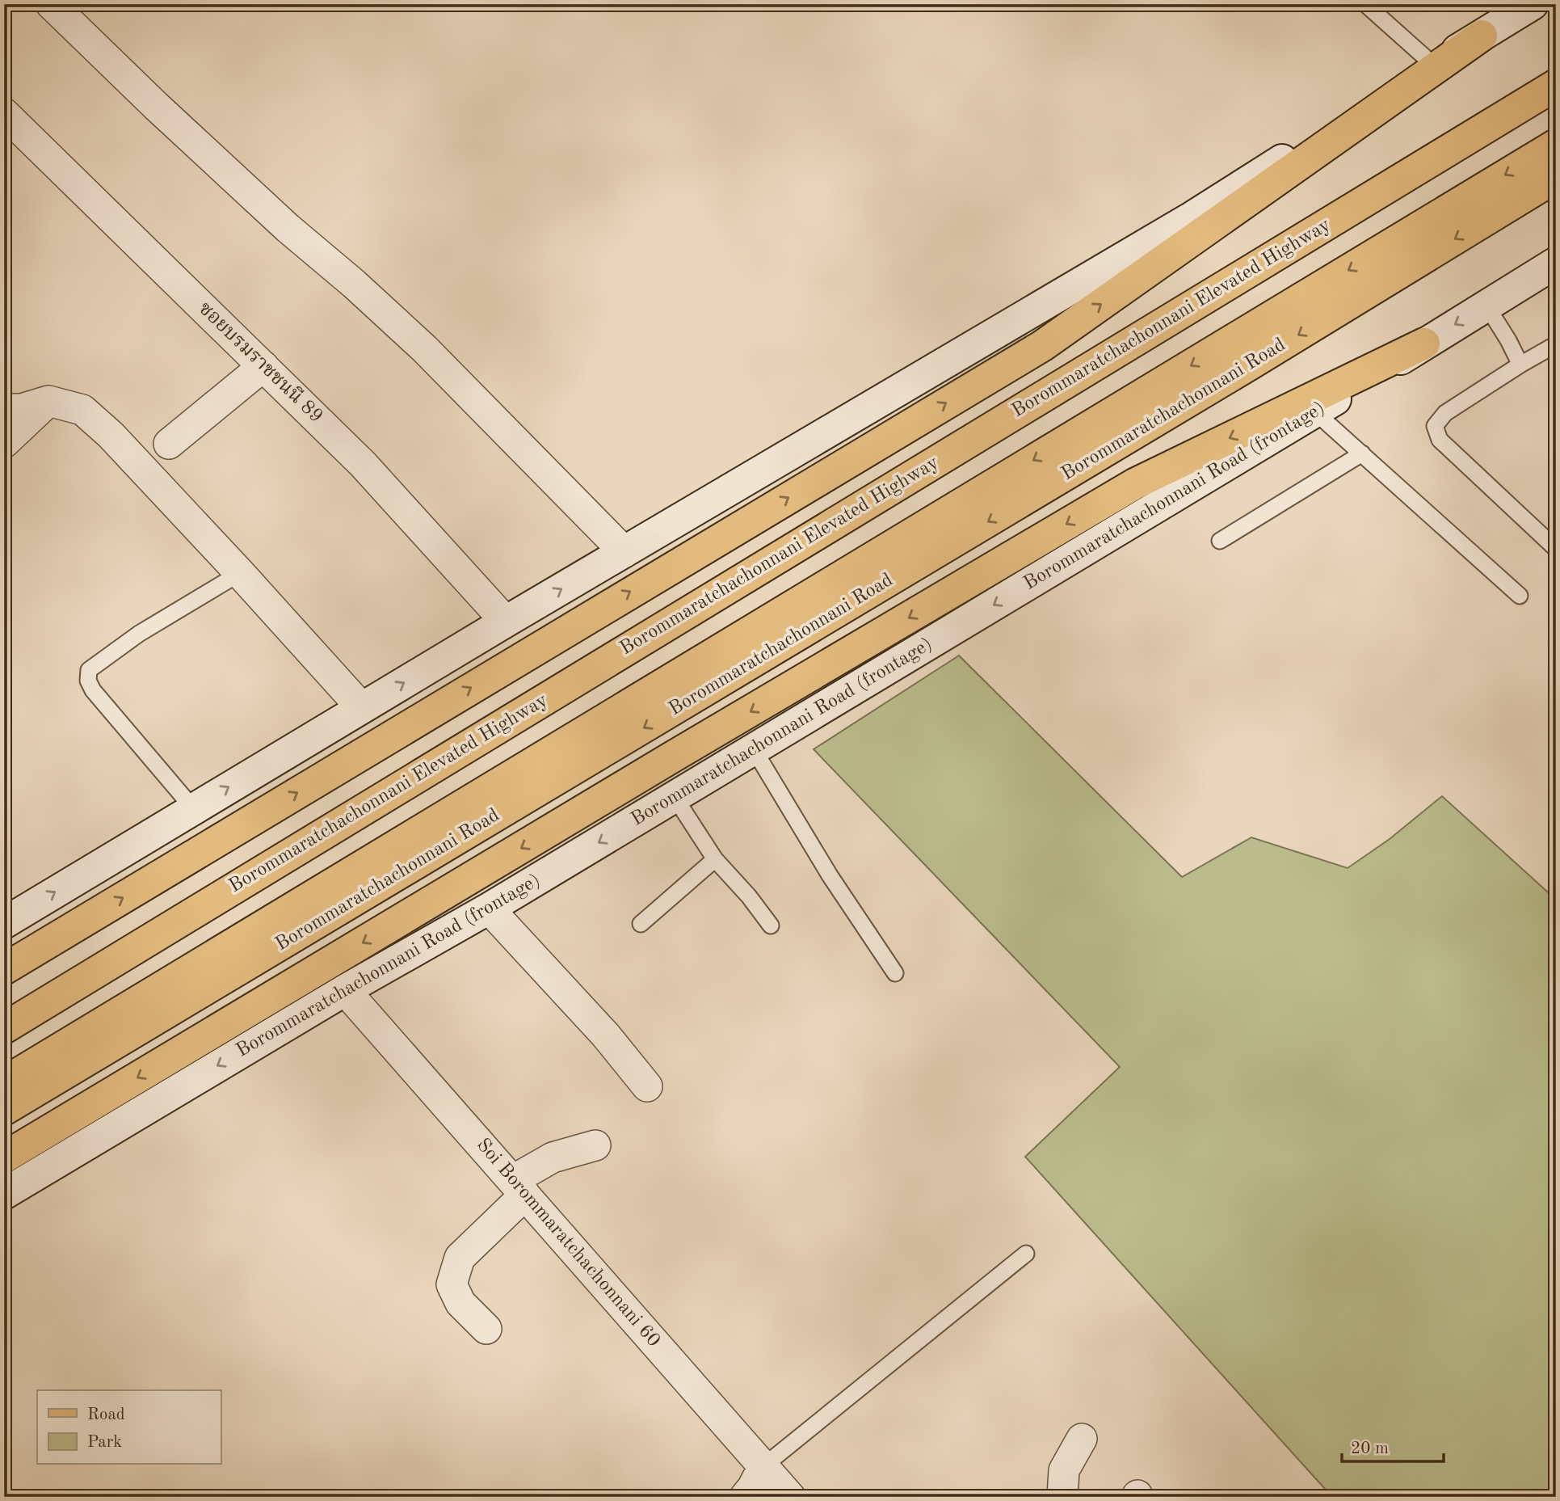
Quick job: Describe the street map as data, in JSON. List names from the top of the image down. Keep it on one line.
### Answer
{"streets":{"main road":["Borommaratchachonnani Elevated Highway","Borommaratchachonnani Road","Borommaratchachonnani Road (frontage)"],"street":["ซอยบรมราชชนนี 89","Soi Borommaratchachonnani 60"]},"crossings":[["Borommaratchachonnani Road (frontage)","Soi Borommaratchachonnani 60"]],"legend":["Road","Park"],"scale_bar":"20 m"}
